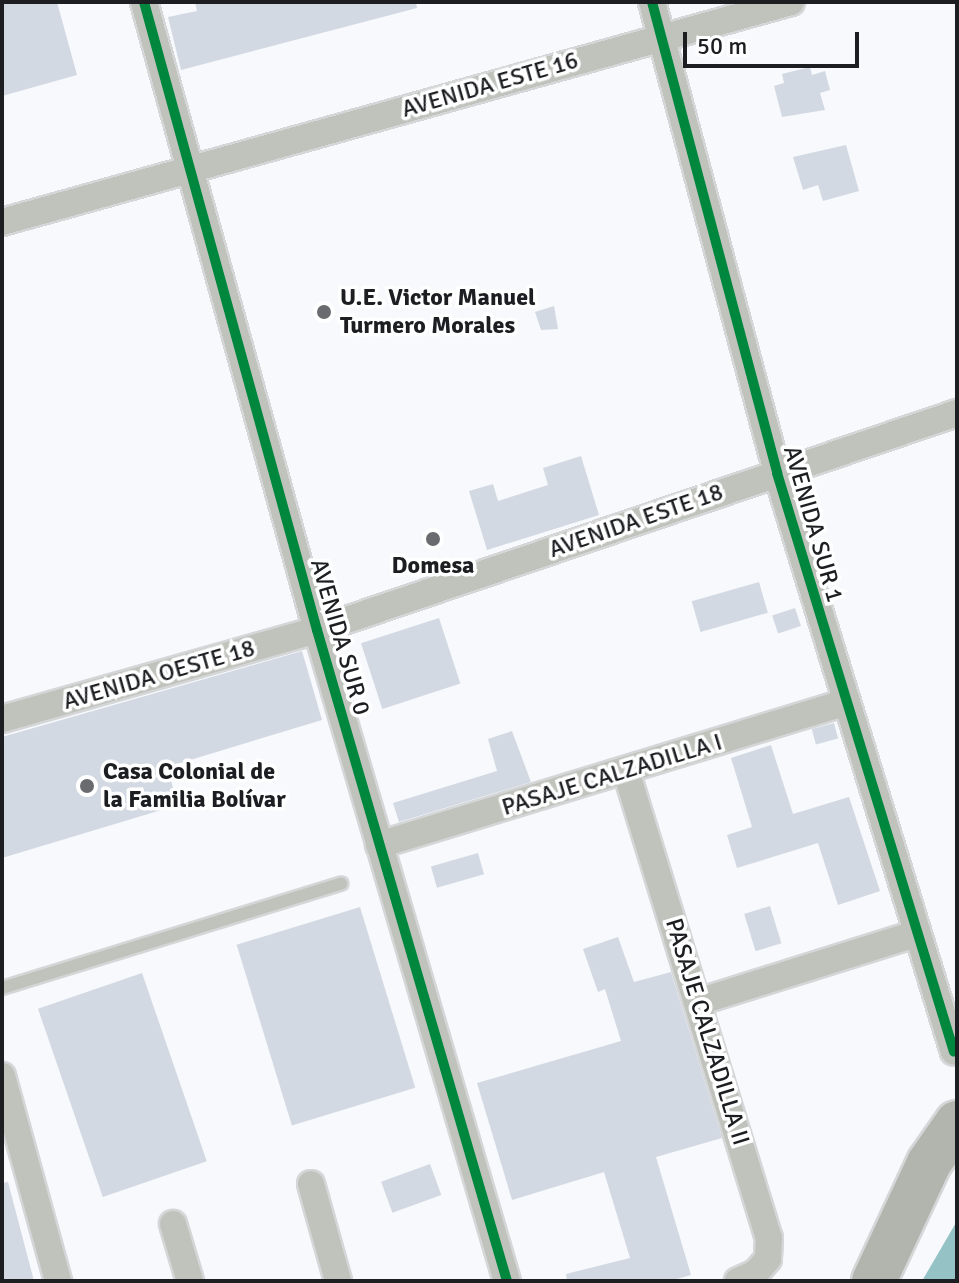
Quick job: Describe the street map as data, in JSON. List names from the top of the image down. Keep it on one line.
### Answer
{"streets":{"street":["AVENIDA ESTE 16","AVENIDA ESTE 18","AVENIDA SUR 1","AVENIDA SUR 0","AVENIDA OESTE 18","PASAJE CALZADILLA I","PASAJE CALZADILLA II"]},"crossings":[["AVENIDA ESTE 16","AVENIDA SUR 1"],["AVENIDA ESTE 16","AVENIDA SUR 0"],["AVENIDA ESTE 18","AVENIDA SUR 1"],["AVENIDA ESTE 18","AVENIDA SUR 0"],["AVENIDA ESTE 18","AVENIDA OESTE 18"],["AVENIDA SUR 1","PASAJE CALZADILLA I"],["AVENIDA SUR 0","AVENIDA OESTE 18"],["AVENIDA SUR 0","PASAJE CALZADILLA I"],["PASAJE CALZADILLA I","PASAJE CALZADILLA II"]],"places":["U.E. Victor Manuel Turmero Morales","Domesa","Casa Colonial de la Familia Bolívar"],"scale_bar":"50 m"}
